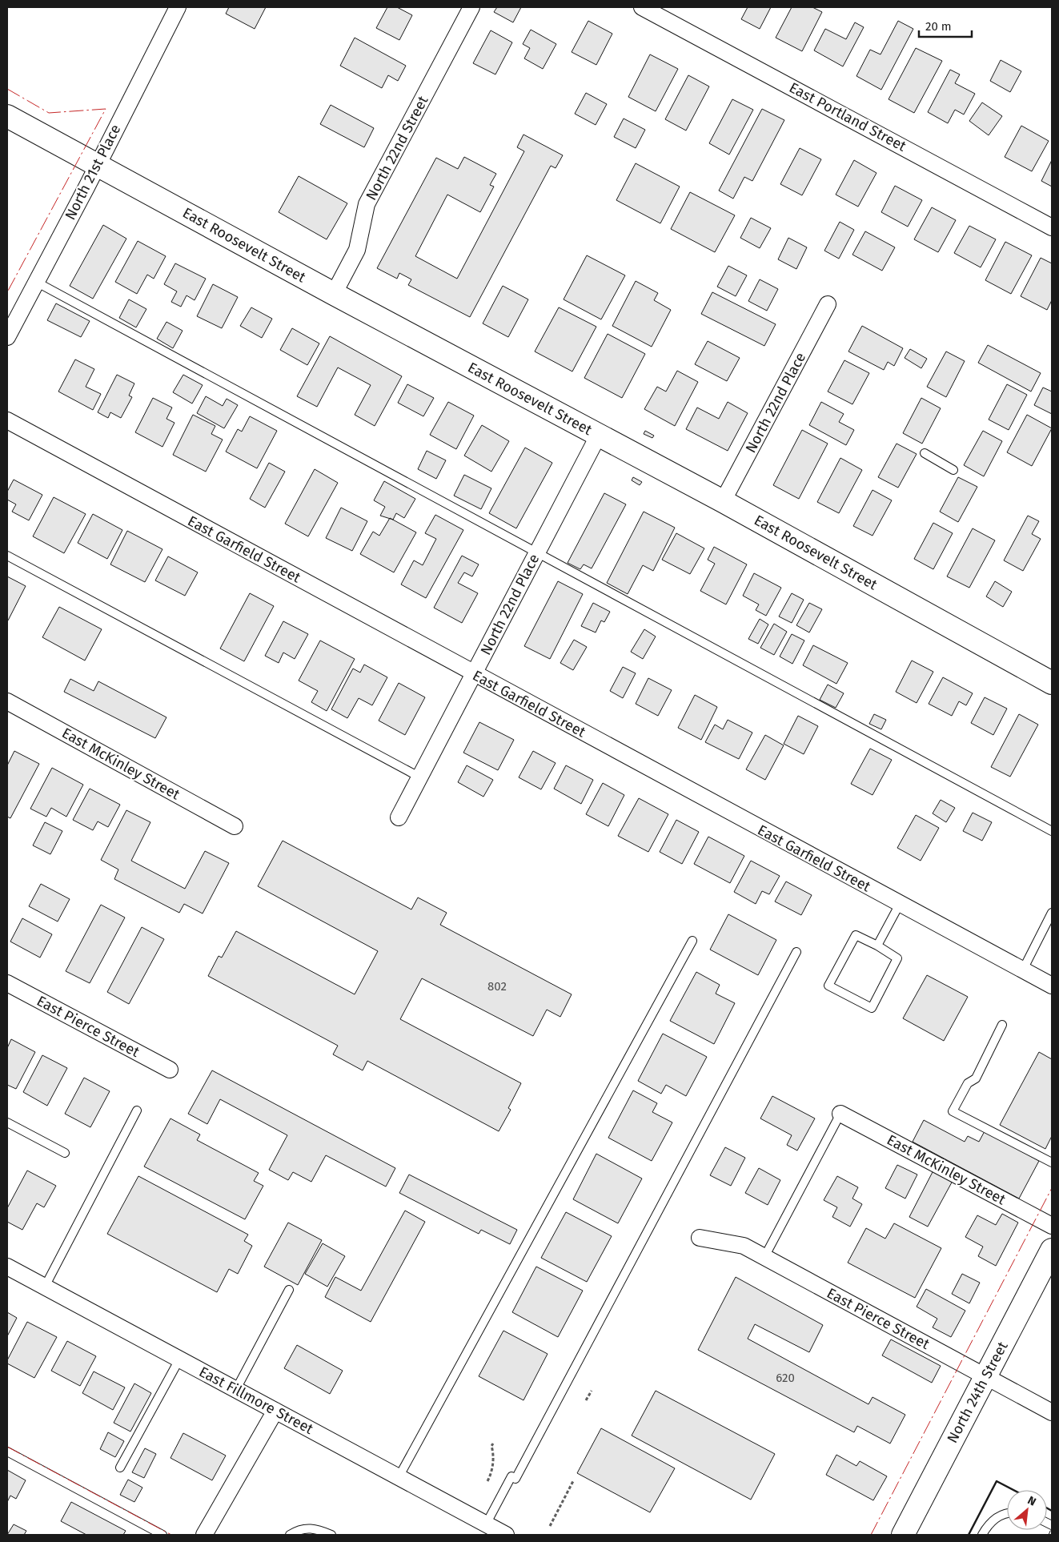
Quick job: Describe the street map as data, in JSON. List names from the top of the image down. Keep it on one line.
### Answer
{"streets":{"street":["East Portland Street","North 22nd Street","North 21st Place","East Roosevelt Street","North 22nd Place","East Garfield Street","East McKinley Street","East Pierce Street","North 24th Street","East Fillmore Street"]},"crossings":[["North 22nd Street","East Roosevelt Street"],["North 21st Place","East Roosevelt Street"],["East Roosevelt Street","North 22nd Place"],["North 22nd Place","East Garfield Street"],["East Pierce Street","North 24th Street"]],"house_numbers":["802","620"],"scale_bar":"20 m","north":"top right"}
